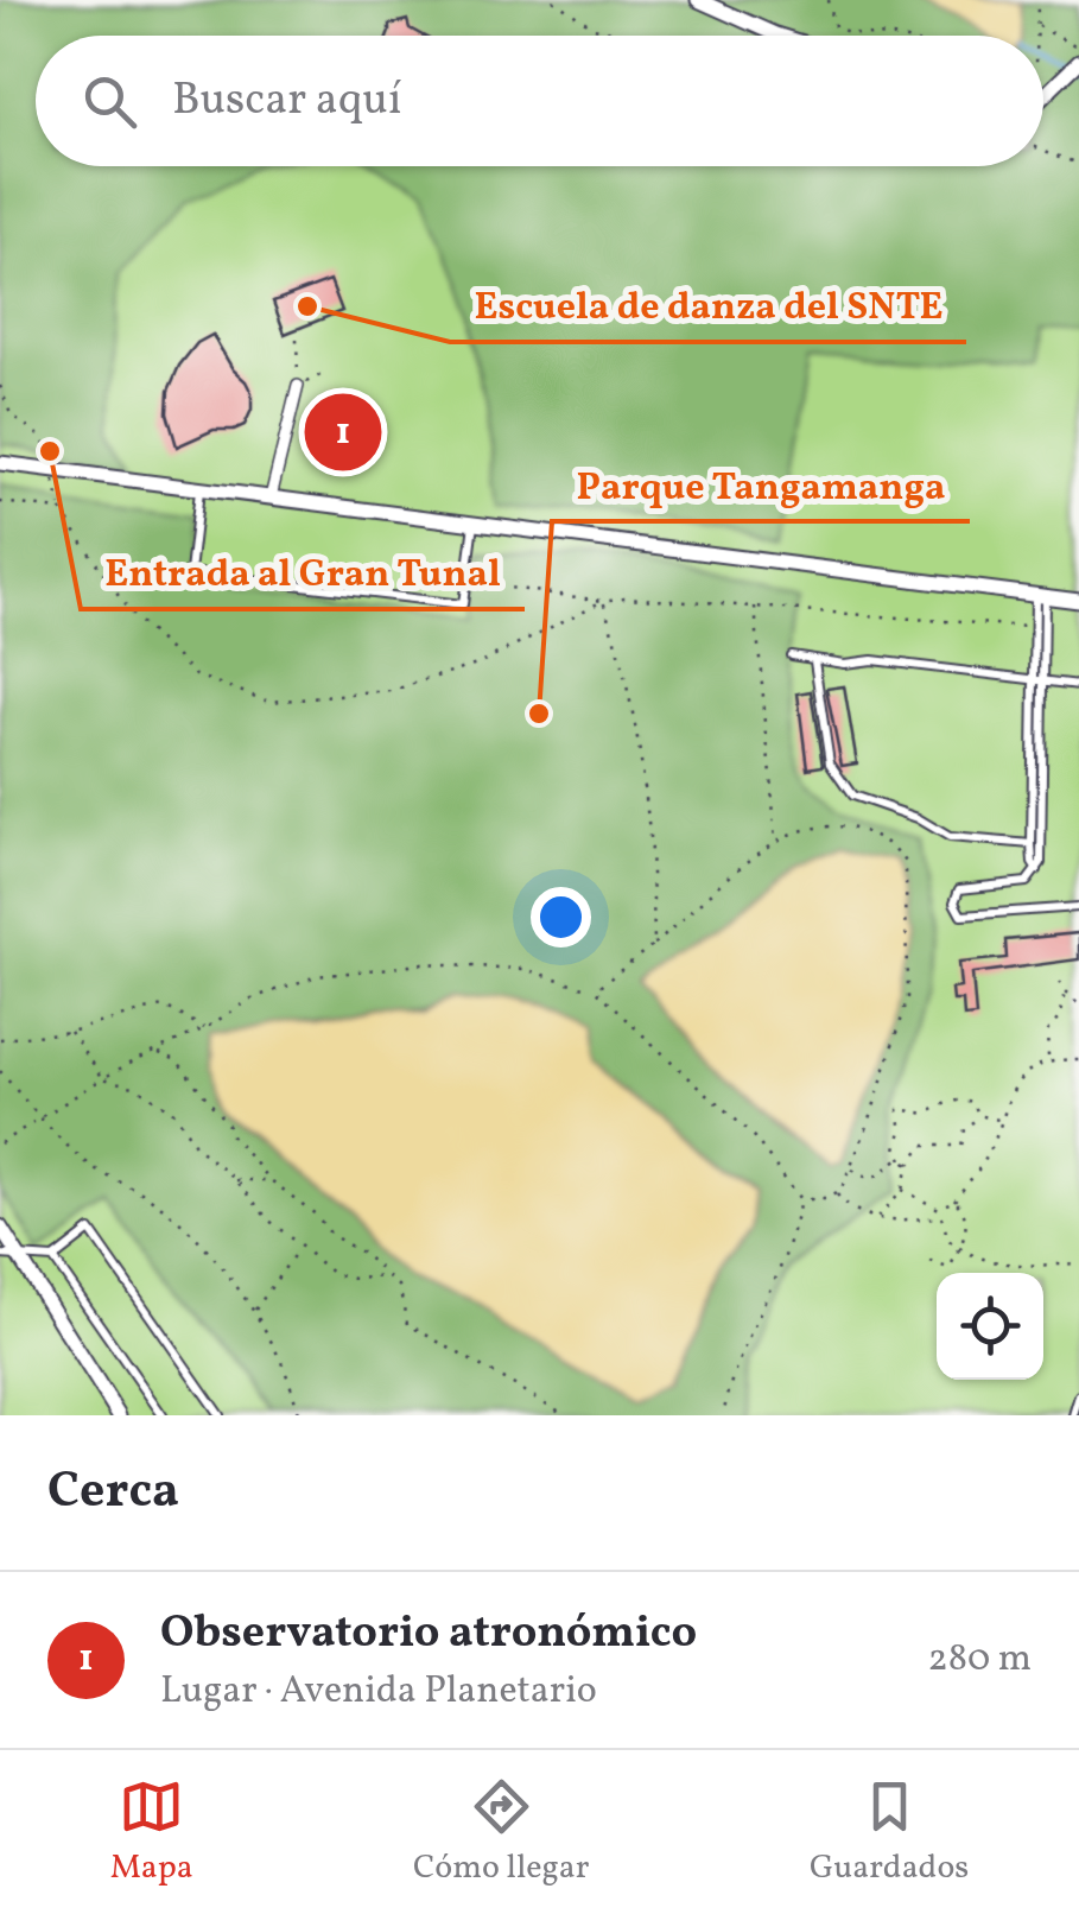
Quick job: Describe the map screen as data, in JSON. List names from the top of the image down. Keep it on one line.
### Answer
{"places":["Escuela de danza del SNTE","Entrada al Gran Tunal","Parque Tangamanga"],"page":{"search":"Buscar aquí","pins":"1","heading":"Cerca","list":[{"mark":"1","name":"Observatorio atronómico","note":"Lugar · Avenida Planetario","value":"280 m"}],"nav":["Mapa","Cómo llegar","Guardados"]}}
